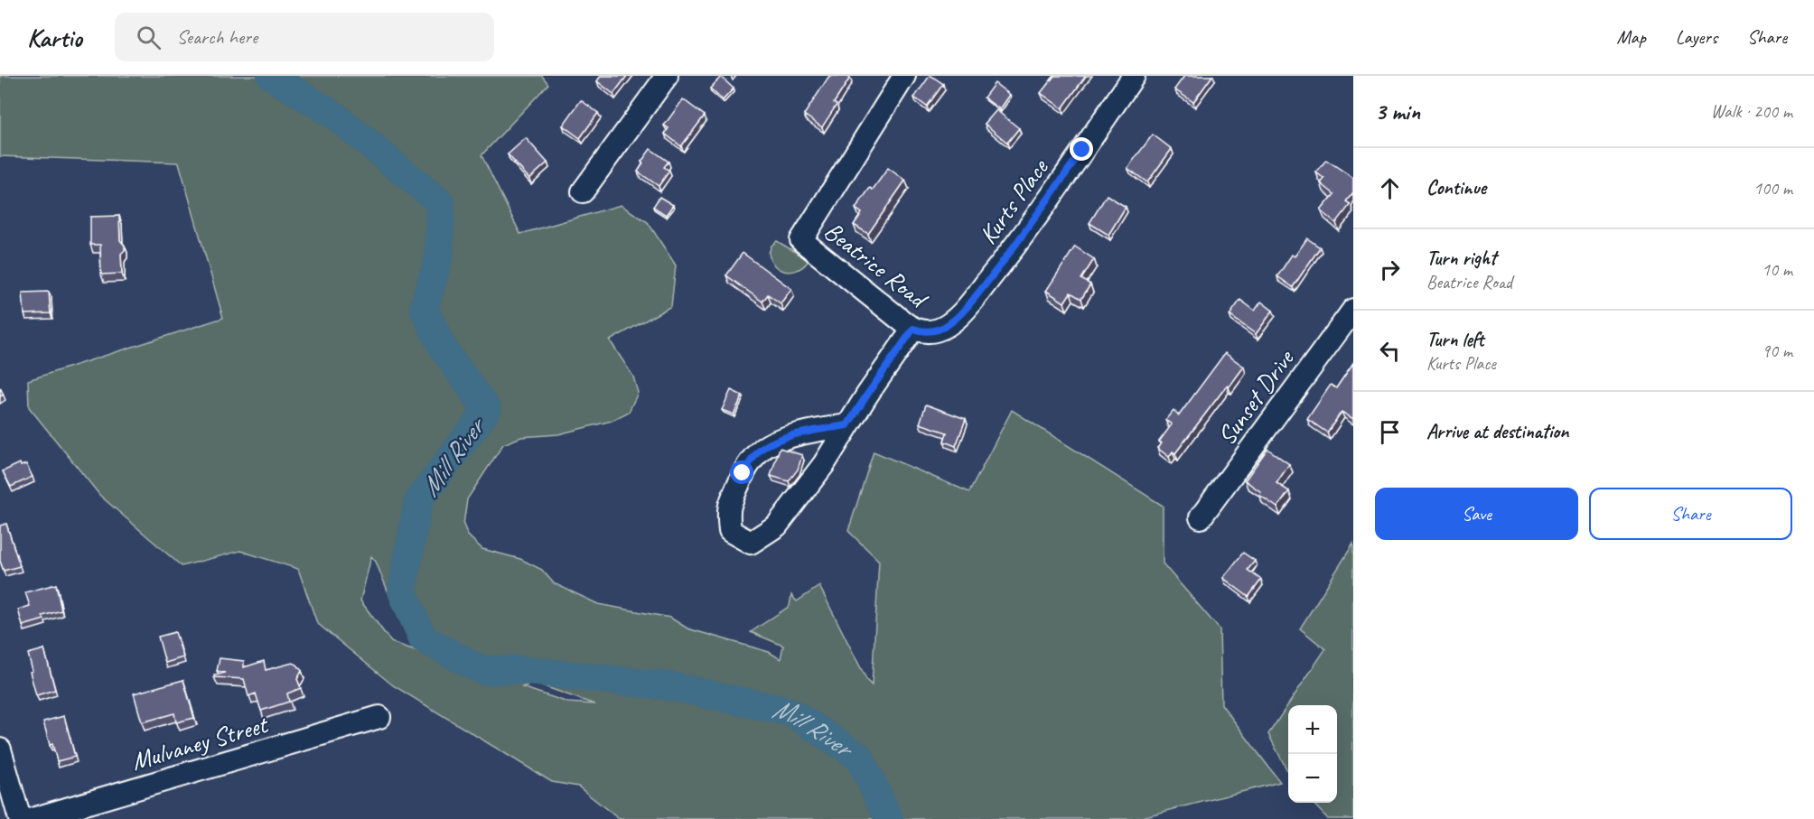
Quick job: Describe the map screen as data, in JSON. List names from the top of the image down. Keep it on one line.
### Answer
{"streets":{"street":["Kurts Place","Beatrice Road","Sunset Drive","Mulvaney Street"]},"crossings":[["Kurts Place","Beatrice Road"]],"water":["Mill River"],"page":{"header":"Kartio","search":"Search here","nav":["Map","Layers","Share"],"heading":["3 min","Walk · 200 m"],"list":[["Continue","100 m"],["Turn right","Beatrice Road","10 m"],["Turn left","Kurts Place","90 m"],"Arrive at destination"],"buttons":["Save","Share"],"map_buttons":["+","−"]}}
